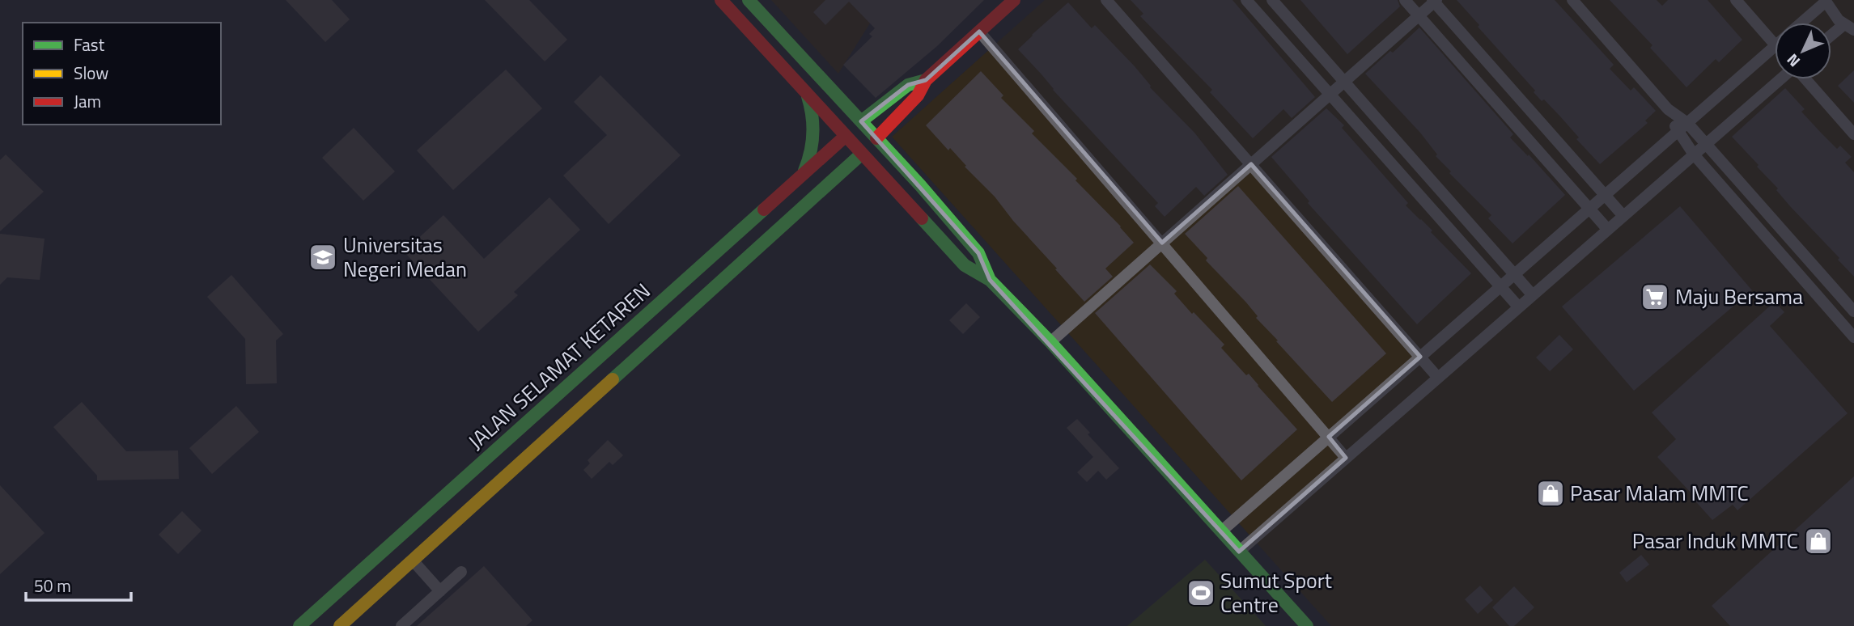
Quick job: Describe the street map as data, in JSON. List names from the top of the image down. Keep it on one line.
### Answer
{"streets":{"street":["JALAN SELAMAT KETAREN"]},"places":{"school or university":["Universitas Negeri Medan"],"supermarket":["Maju Bersama"],"shop":["Pasar Malam MMTC","Pasar Induk MMTC"],"sports":["Sumut Sport Centre"]},"legend":["Fast","Slow","Jam"],"scale_bar":"50 m","north":"bottom left"}
